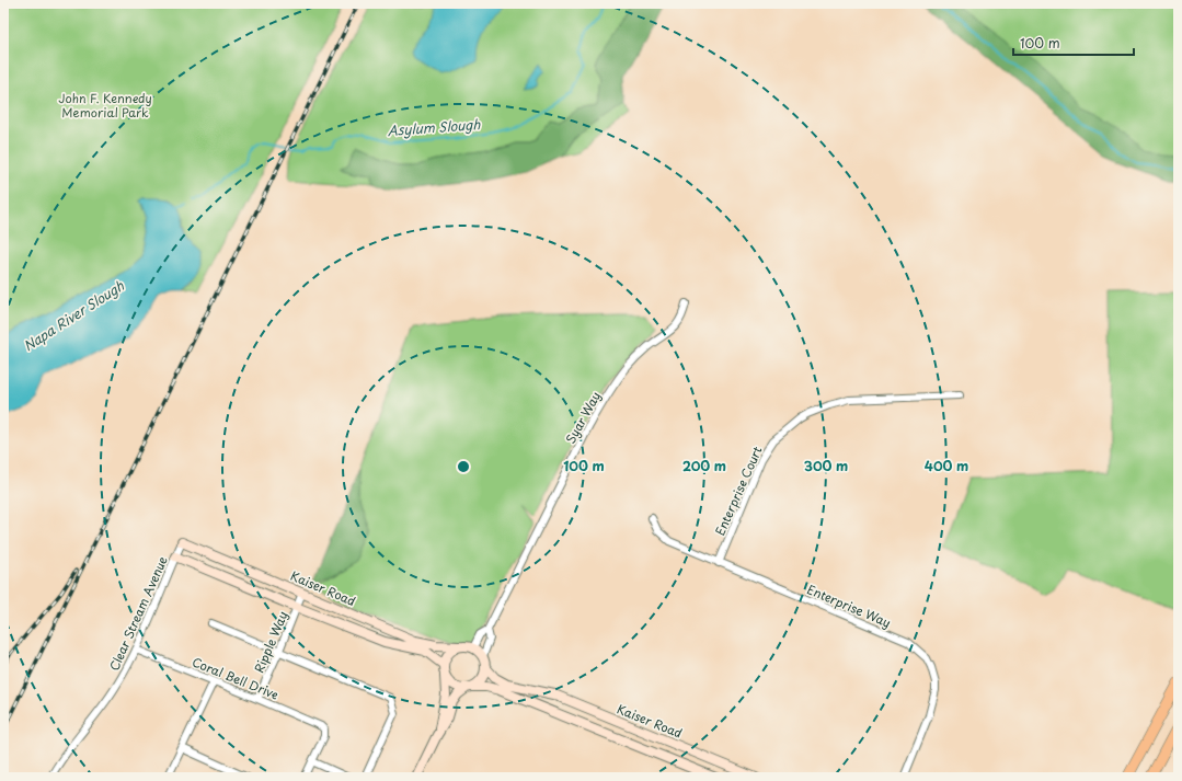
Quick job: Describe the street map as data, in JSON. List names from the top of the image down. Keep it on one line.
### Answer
{"streets":{"street":["Syar Way","Enterprise Court","Kaiser Road","Enterprise Way","Clear Stream Avenue","Ripple Way","Coral Bell Drive"]},"crossings":[["Syar Way","Kaiser Road"],["Enterprise Court","Enterprise Way"],["Kaiser Road","Clear Stream Avenue"],["Kaiser Road","Ripple Way"],["Clear Stream Avenue","Coral Bell Drive"],["Ripple Way","Coral Bell Drive"]],"water":["Asylum Slough","Napa River Slough"],"parks":["John F. Kennedy Memorial Park"],"scale_bar":"100 m","rings":["100 m","200 m","300 m","400 m"]}
